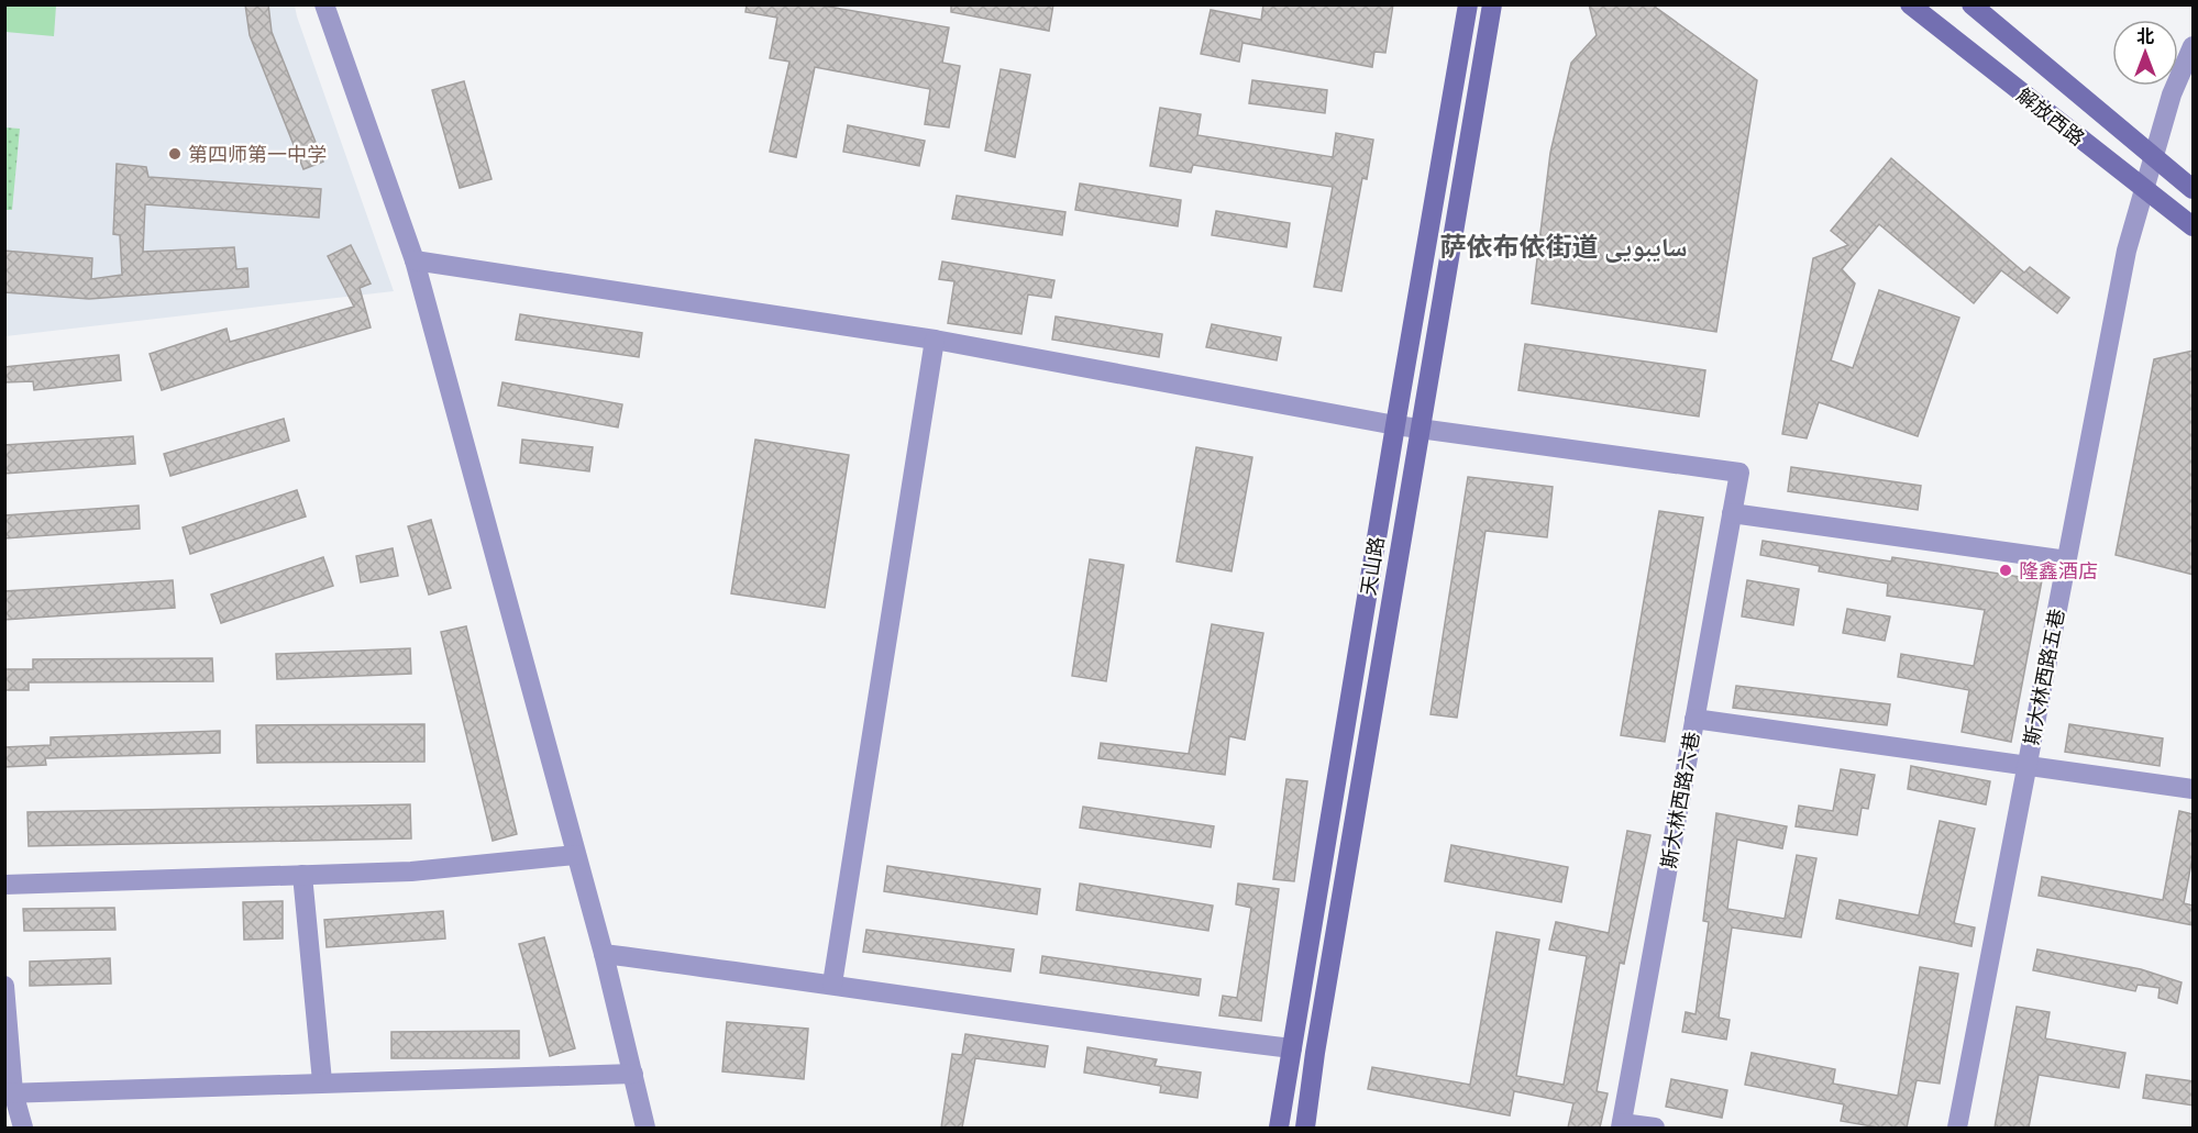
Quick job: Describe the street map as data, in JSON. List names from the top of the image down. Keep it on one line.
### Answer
{"streets":{"main road":["解放西路","天山路"],"street":["斯大林西路五巷","斯大林西路六巷"]},"crossings":[["解放西路","斯大林西路五巷"],["天山路","斯大林西路六巷"]],"districts":["萨依布依街道 سايبويى"],"places":["第四师第一中学","隆鑫酒店"],"north":"top"}
